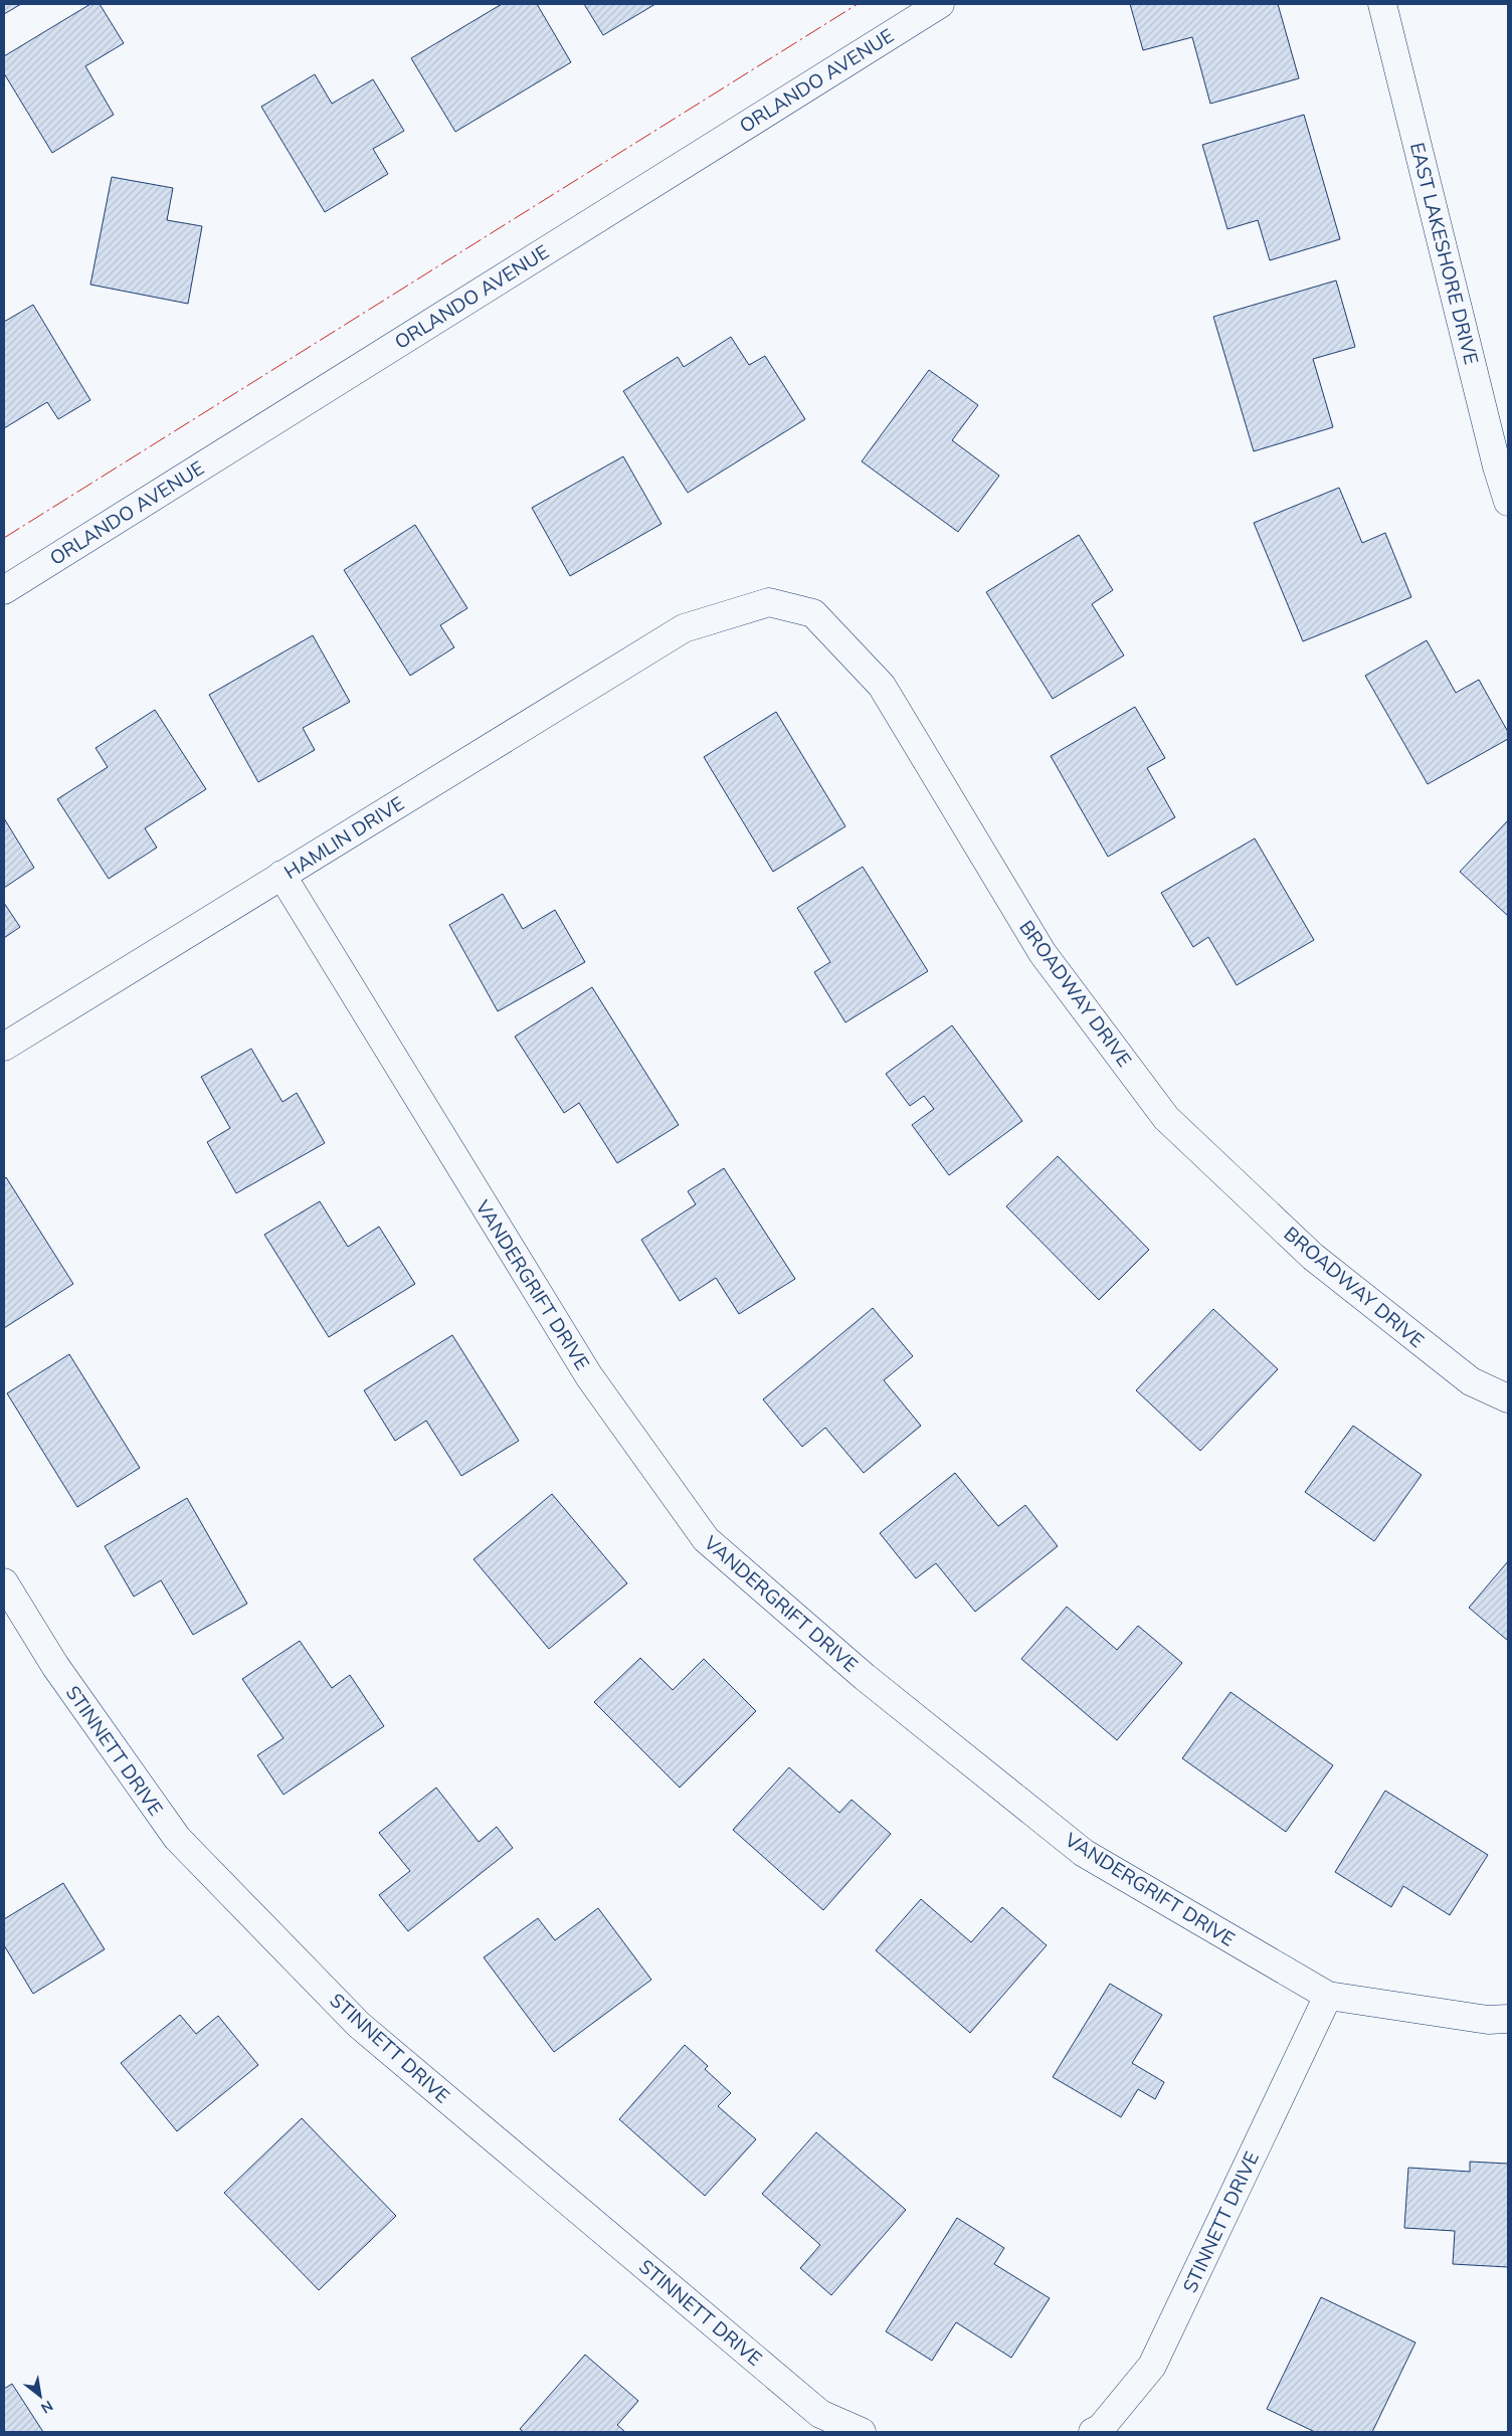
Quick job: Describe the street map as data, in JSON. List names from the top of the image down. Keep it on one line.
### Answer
{"streets":{"street":["ORLANDO AVENUE","EAST LAKESHORE DRIVE","HAMLIN DRIVE","BROADWAY DRIVE","VANDERGRIFT DRIVE","STINNETT DRIVE"]},"crossings":[["HAMLIN DRIVE","BROADWAY DRIVE"],["HAMLIN DRIVE","VANDERGRIFT DRIVE"],["VANDERGRIFT DRIVE","STINNETT DRIVE"]],"north":"bottom right"}
